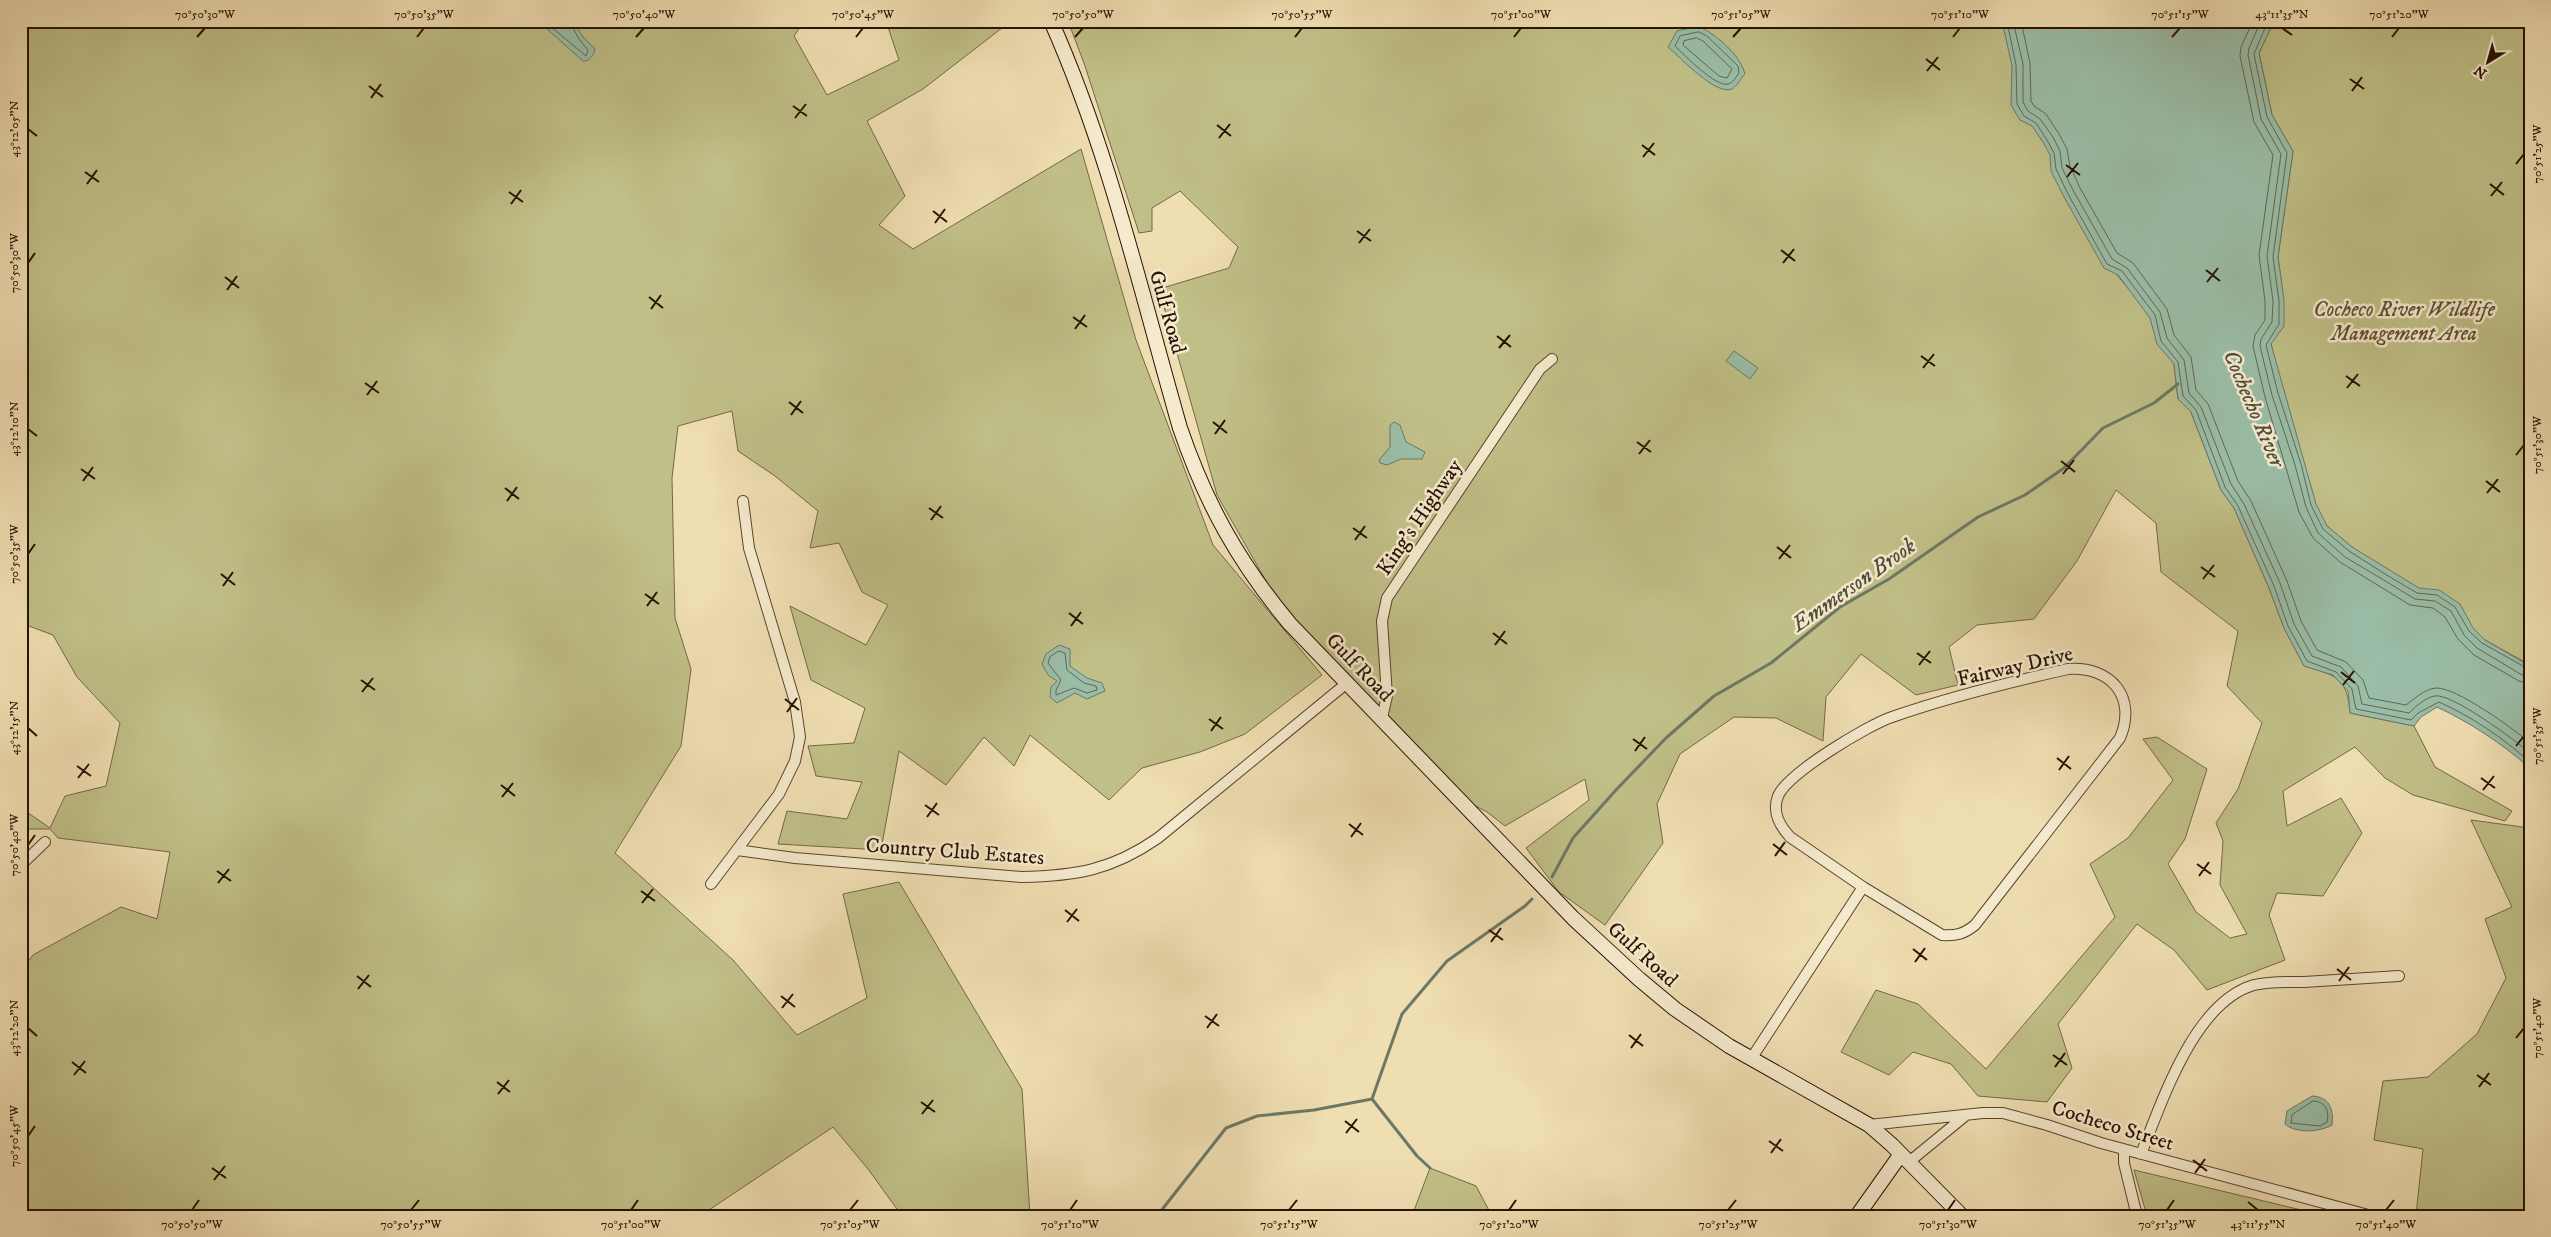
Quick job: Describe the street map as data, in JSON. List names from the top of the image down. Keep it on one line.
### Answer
{"streets":{"street":["Gulf Road","King's Highway","Fairway Drive","Country Club Estates","Cocheco Street"]},"crossings":[["Gulf Road","King's Highway"],["Gulf Road","Country Club Estates"],["Gulf Road","Cocheco Street"]],"water":["Cochecho River","Emmerson Brook"],"parks":["Cocheco River Wildlife Management Area"],"north":"bottom left","coordinates":["70°50'30\"W","70°50'35\"W","70°50'40\"W","70°50'45\"W","70°50'50\"W","70°50'55\"W","70°51'00\"W","70°51'05\"W","70°51'10\"W","70°51'15\"W","43°11'35\"N","70°51'20\"W","43°12'05\"N","70°51'25\"W","43°12'10\"N","70°51'30\"W","43°12'15\"N","70°51'35\"W","70°51'40\"W","43°12'20\"N","43°11'55\"N"]}
